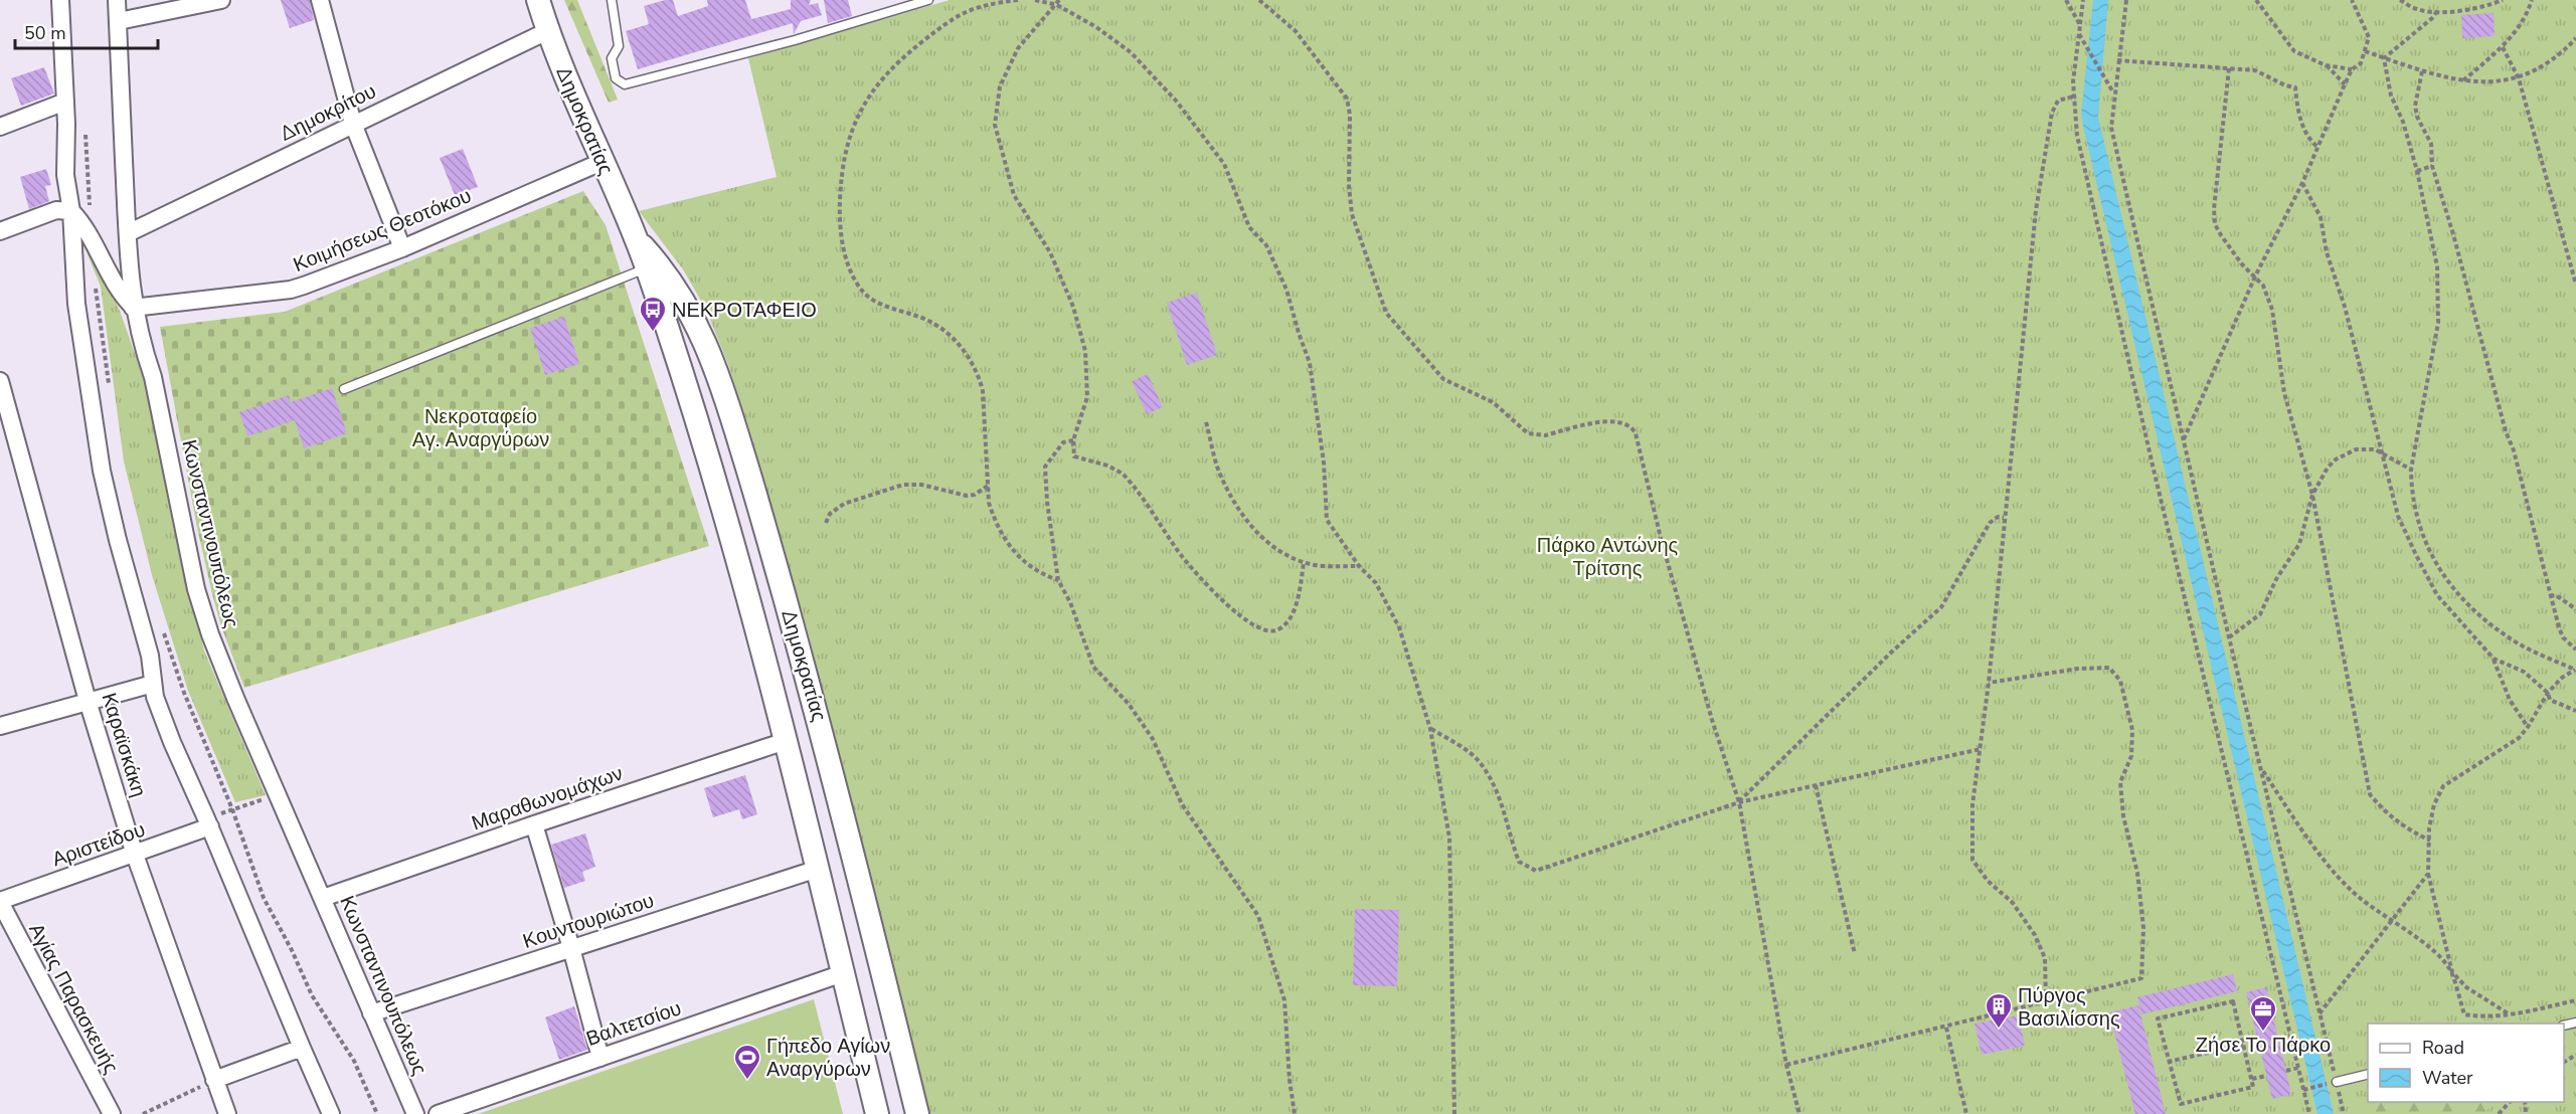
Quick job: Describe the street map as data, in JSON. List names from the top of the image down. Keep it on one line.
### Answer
{"streets":{"main road":["Δημοκρατίας"],"street":["Δημοκρίτου","Κοιμήσεως Θεοτόκου","Κωνσταντινουπόλεως","Καραϊσκάκη","Μαραθωνομάχων","Αριστείδου","Κουντουριώτου","Αγίας Παρασκευής","Βαλτετσίου"]},"crossings":[["Δημοκρίτου","Δημοκρατίας"],["Δημοκρίτου","Κωνσταντινουπόλεως"],["Δημοκρατίας","Κοιμήσεως Θεοτόκου"],["Δημοκρατίας","Μαραθωνομάχων"],["Δημοκρατίας","Κουντουριώτου"],["Δημοκρατίας","Βαλτετσίου"],["Κοιμήσεως Θεοτόκου","Κωνσταντινουπόλεως"],["Κωνσταντινουπόλεως","Μαραθωνομάχων"],["Κωνσταντινουπόλεως","Κουντουριώτου"],["Καραϊσκάκη","Αριστείδου"],["Αριστείδου","Αγίας Παρασκευής"]],"parks":["Νεκροταφείο Αγ. Αναργύρων","Πάρκο Αντώνης Τρίτσης"],"places":{"bus stop":["ΝΕΚΡΟΤΑΦΕΙΟ"],"building":["Πύργος Βασιλίσσης"],"office":["Ζήσε Το Πάρκο"],"sports":["Γήπεδο Αγίων Αναργύρων"]},"legend":["Road","Water"],"scale_bar":"50 m"}
